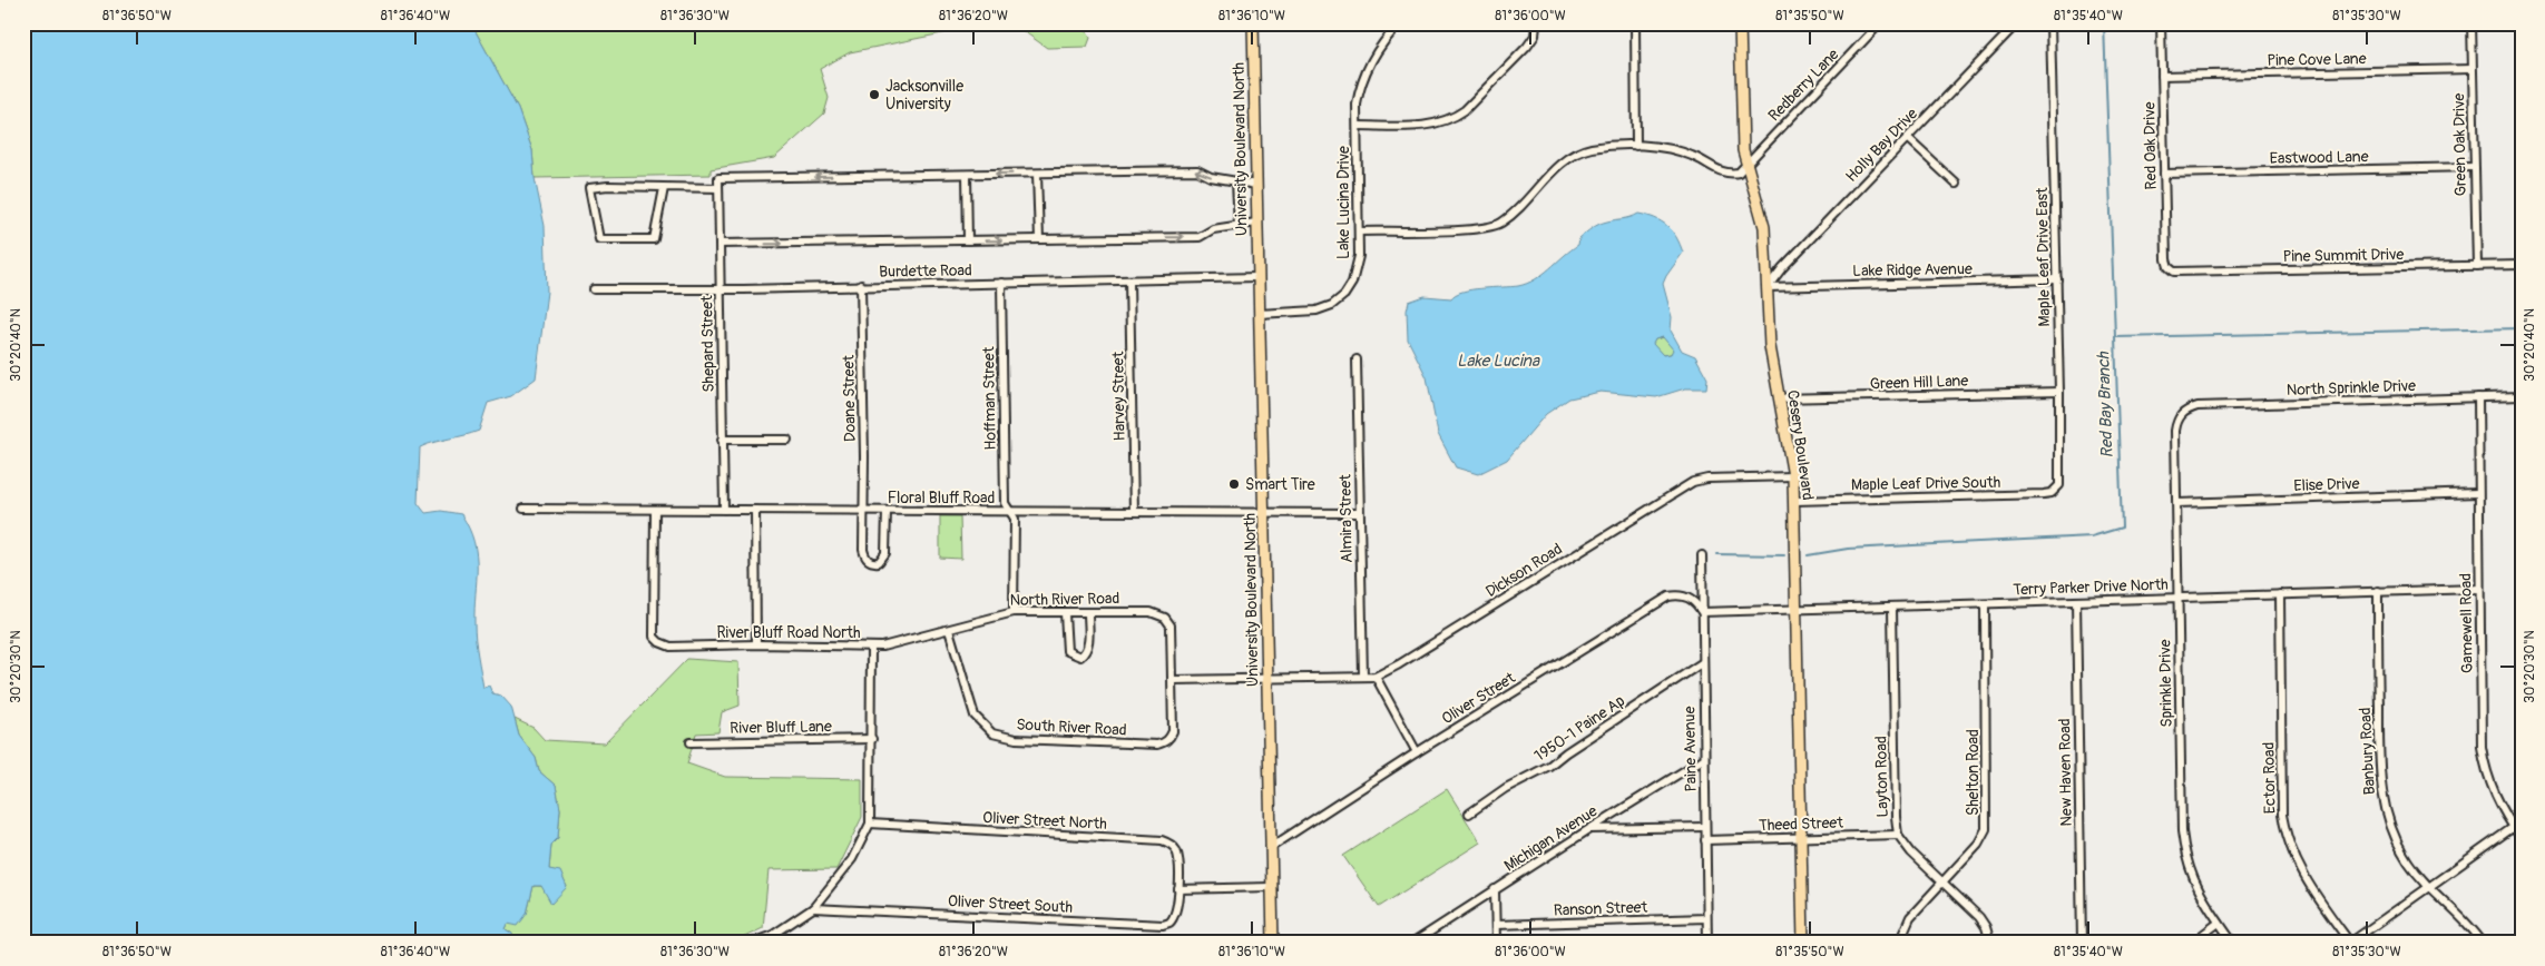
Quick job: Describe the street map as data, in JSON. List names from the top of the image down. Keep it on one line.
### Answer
{"streets":{"main road":["University Boulevard North","Cesery Boulevard"],"street":["Pine Cove Lane","Redberry Lane","Holly Bay Drive","Green Oak Drive","Red Oak Drive","Eastwood Lane","Lake Lucina Drive","Pine Summit Drive","Maple Leaf Drive East","Lake Ridge Avenue","Burdette Road","Shepard Street","Green Hill Lane","North Sprinkle Drive","Harvey Street","Doane Street","Hoffman Street","Maple Leaf Drive South","Elise Drive","Floral Bluff Road","Almira Street","Dickson Road","Terry Parker Drive North","North River Road","Gamewell Road","River Bluff Road North","Sprinkle Drive","Oliver Street","River Bluff Lane","South River Road","1950-1 Paine Ap","Paine Avenue","Banbury Road","Shelton Road","New Haven Road","Layton Road","Ector Road","Oliver Street North","Theed Street","Michigan Avenue","Oliver Street South","Ranson Street"]},"crossings":[["Pine Cove Lane","Green Oak Drive"],["Pine Cove Lane","Red Oak Drive"],["Redberry Lane","Cesery Boulevard"],["Holly Bay Drive","Lake Ridge Avenue"],["Holly Bay Drive","Cesery Boulevard"],["Green Oak Drive","Eastwood Lane"],["Green Oak Drive","Pine Summit Drive"],["Red Oak Drive","Eastwood Lane"],["Red Oak Drive","Pine Summit Drive"],["University Boulevard North","Lake Lucina Drive"],["University Boulevard North","Burdette Road"],["University Boulevard North","Floral Bluff Road"],["University Boulevard North","Dickson Road"],["University Boulevard North","Oliver Street"],["Maple Leaf Drive East","Lake Ridge Avenue"],["Maple Leaf Drive East","Green Hill Lane"],["Maple Leaf Drive East","Maple Leaf Drive South"],["Lake Ridge Avenue","Cesery Boulevard"],["Burdette Road","Shepard Street"],["Burdette Road","Harvey Street"],["Burdette Road","Doane Street"],["Burdette Road","Hoffman Street"],["Shepard Street","Floral Bluff Road"],["Green Hill Lane","Cesery Boulevard"],["North Sprinkle Drive","Gamewell Road"],["North Sprinkle Drive","Sprinkle Drive"],["Harvey Street","Floral Bluff Road"],["Doane Street","Floral Bluff Road"],["Hoffman Street","Floral Bluff Road"],["Hoffman Street","North River Road"],["Cesery Boulevard","Maple Leaf Drive South"],["Cesery Boulevard","Dickson Road"],["Cesery Boulevard","Terry Parker Drive North"],["Cesery Boulevard","Theed Street"],["Elise Drive","Gamewell Road"],["Elise Drive","Sprinkle Drive"],["Floral Bluff Road","Almira Street"],["Floral Bluff Road","River Bluff Road North"],["Almira Street","Dickson Road"],["Dickson Road","North River Road"],["Dickson Road","South River Road"],["Terry Parker Drive North","Gamewell Road"],["Terry Parker Drive North","Sprinkle Drive"],["Terry Parker Drive North","Oliver Street"],["Terry Parker Drive North","Paine Avenue"],["Terry Parker Drive North","Banbury Road"],["Terry Parker Drive North","Shelton Road"],["Terry Parker Drive North","New Haven Road"],["Terry Parker Drive North","Layton Road"],["Terry Parker Drive North","Ector Road"],["North River Road","River Bluff Road North"],["North River Road","South River Road"],["River Bluff Road North","River Bluff Lane"],["River Bluff Road North","Oliver Street North"],["River Bluff Road North","Oliver Street South"],["Oliver Street","Paine Avenue"],["1950-1 Paine Ap","Paine Avenue"],["Paine Avenue","Theed Street"],["Paine Avenue","Michigan Avenue"],["Paine Avenue","Ranson Street"],["Shelton Road","Layton Road"],["Layton Road","Theed Street"],["Oliver Street North","Oliver Street South"]],"one_way":["Shepard Street"],"water":["Lake Lucina","Red Bay Branch"],"places":["Jacksonville University","Smart Tire"],"coordinates":["81°36'50\"W","81°36'40\"W","81°36'30\"W","81°36'20\"W","81°36'10\"W","81°36'00\"W","81°35'50\"W","81°35'40\"W","81°35'30\"W","30°20'40\"N","30°20'30\"N"]}
